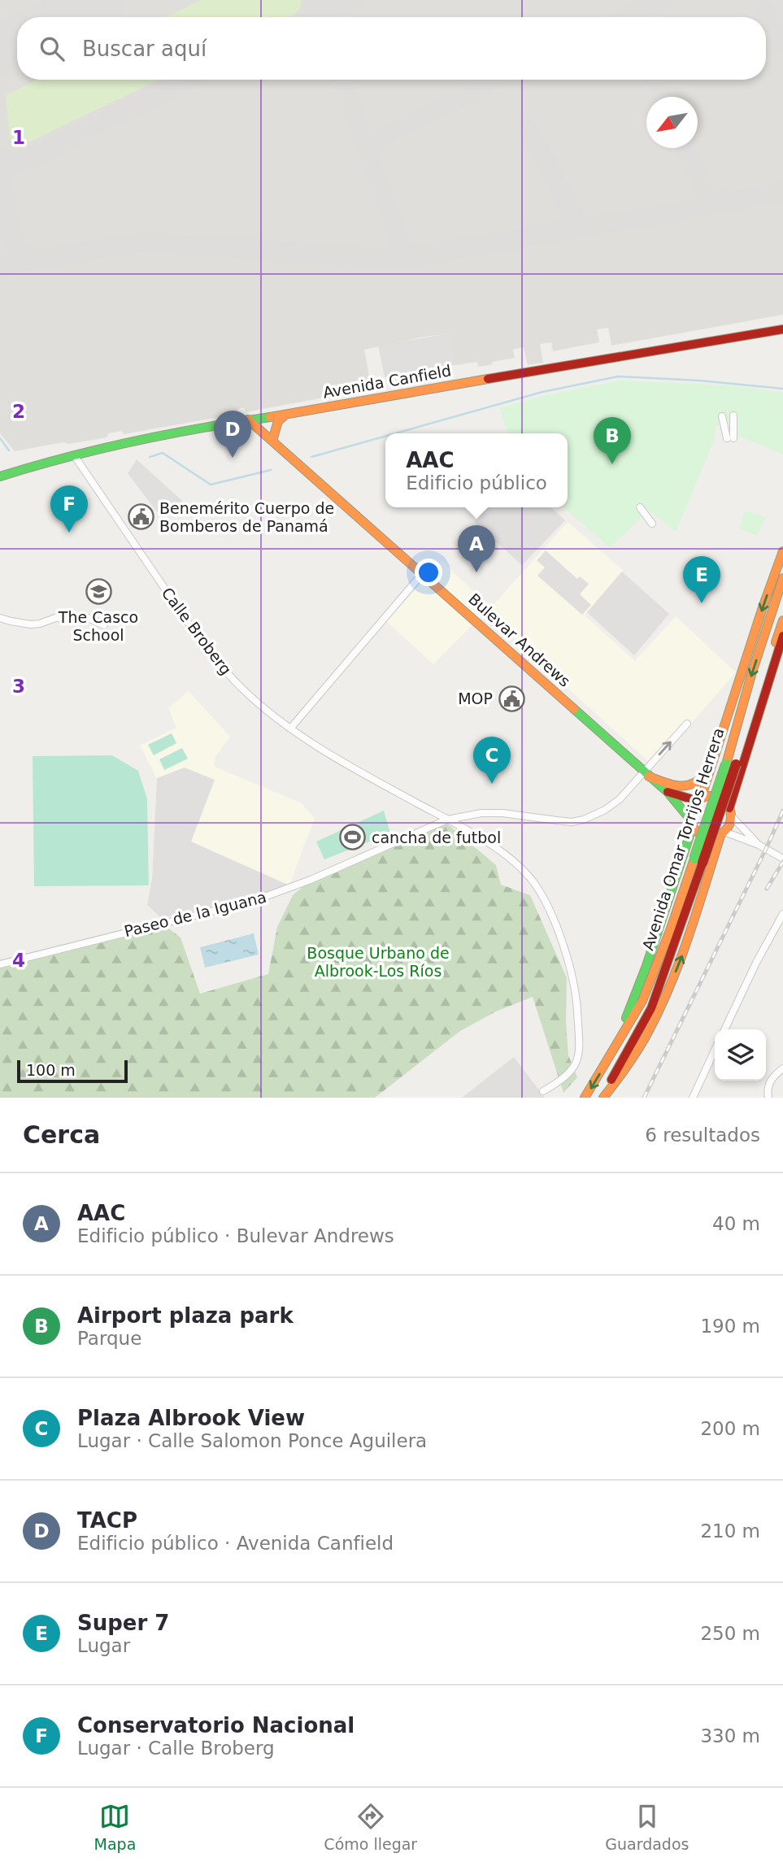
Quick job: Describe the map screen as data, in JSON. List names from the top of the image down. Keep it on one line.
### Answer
{"streets":{"main road":["Avenida Canfield","Bulevar Andrews","Avenida Omar Torrijos Herrera"],"street":["Calle Broberg","Paseo de la Iguana"]},"crossings":[["Avenida Canfield","Calle Broberg"],["Avenida Canfield","Bulevar Andrews"],["Calle Broberg","Paseo de la Iguana"],["Bulevar Andrews","Paseo de la Iguana"]],"parks":["Bosque Urbano de Albrook-Los Ríos"],"places":{"public building":["Benemérito Cuerpo de Bomberos de Panamá","MOP"],"school or university":["The Casco School"],"sports":["cancha de futbol"]},"scale_bar":"100 m","north":"bottom left","page":{"search":"Buscar aquí","pins":["D","B","F","A","E","C"],"popup":["AAC","Edificio público"],"scale":"100 m","heading":["Cerca","6 resultados"],"list":[{"mark":"A","name":"AAC","note":"Edificio público · Bulevar Andrews","value":"40 m"},{"mark":"B","name":"Airport plaza park","note":"Parque","value":"190 m"},{"mark":"C","name":"Plaza Albrook View","note":"Lugar · Calle Salomon Ponce Aguilera","value":"200 m"},{"mark":"D","name":"TACP","note":"Edificio público · Avenida Canfield","value":"210 m"},{"mark":"E","name":"Super 7","note":"Lugar","value":"250 m"},{"mark":"F","name":"Conservatorio Nacional","note":"Lugar · Calle Broberg","value":"330 m"}],"nav":["Mapa","Cómo llegar","Guardados"]},"grid":{"rows":["1","2","3","4"]}}
